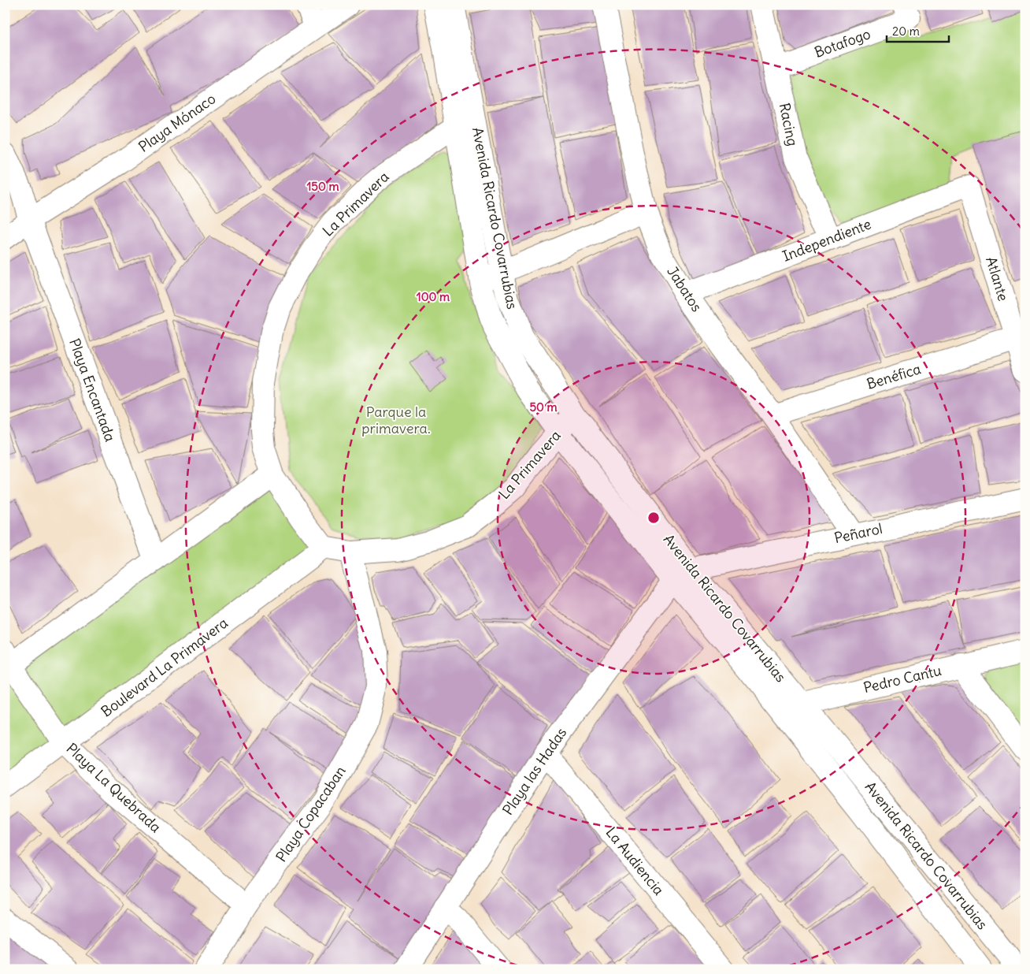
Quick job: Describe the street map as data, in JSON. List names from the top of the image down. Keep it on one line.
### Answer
{"streets":{"street":["Botafogo","Playa Mónaco","Racing","La Primavera","Avenida Ricardo Covarrubias","Independiente","Atlante","Jabatos","Benéfica","Playa Encantada","Peñarol","Boulevard La Primavera","Pedro Cantu","Playa las Hadas","Playa La Quebrada","Playa Copacaban","La Audiencia"]},"crossings":[["Botafogo","Racing"],["Playa Mónaco","Playa Encantada"],["Racing","Independiente"],["La Primavera","Avenida Ricardo Covarrubias"],["La Primavera","Boulevard La Primavera"],["La Primavera","Playa Copacaban"],["Avenida Ricardo Covarrubias","Peñarol"],["Avenida Ricardo Covarrubias","Pedro Cantu"],["Avenida Ricardo Covarrubias","Playa las Hadas"],["Independiente","Atlante"],["Independiente","Jabatos"],["Atlante","Benéfica"],["Jabatos","Benéfica"],["Jabatos","Peñarol"],["Peñarol","Playa las Hadas"],["Boulevard La Primavera","Playa La Quebrada"],["Playa las Hadas","La Audiencia"],["Playa La Quebrada","Playa Copacaban"]],"parks":["Parque la primavera."],"scale_bar":"20 m","rings":["150 m","100 m","50 m"]}
